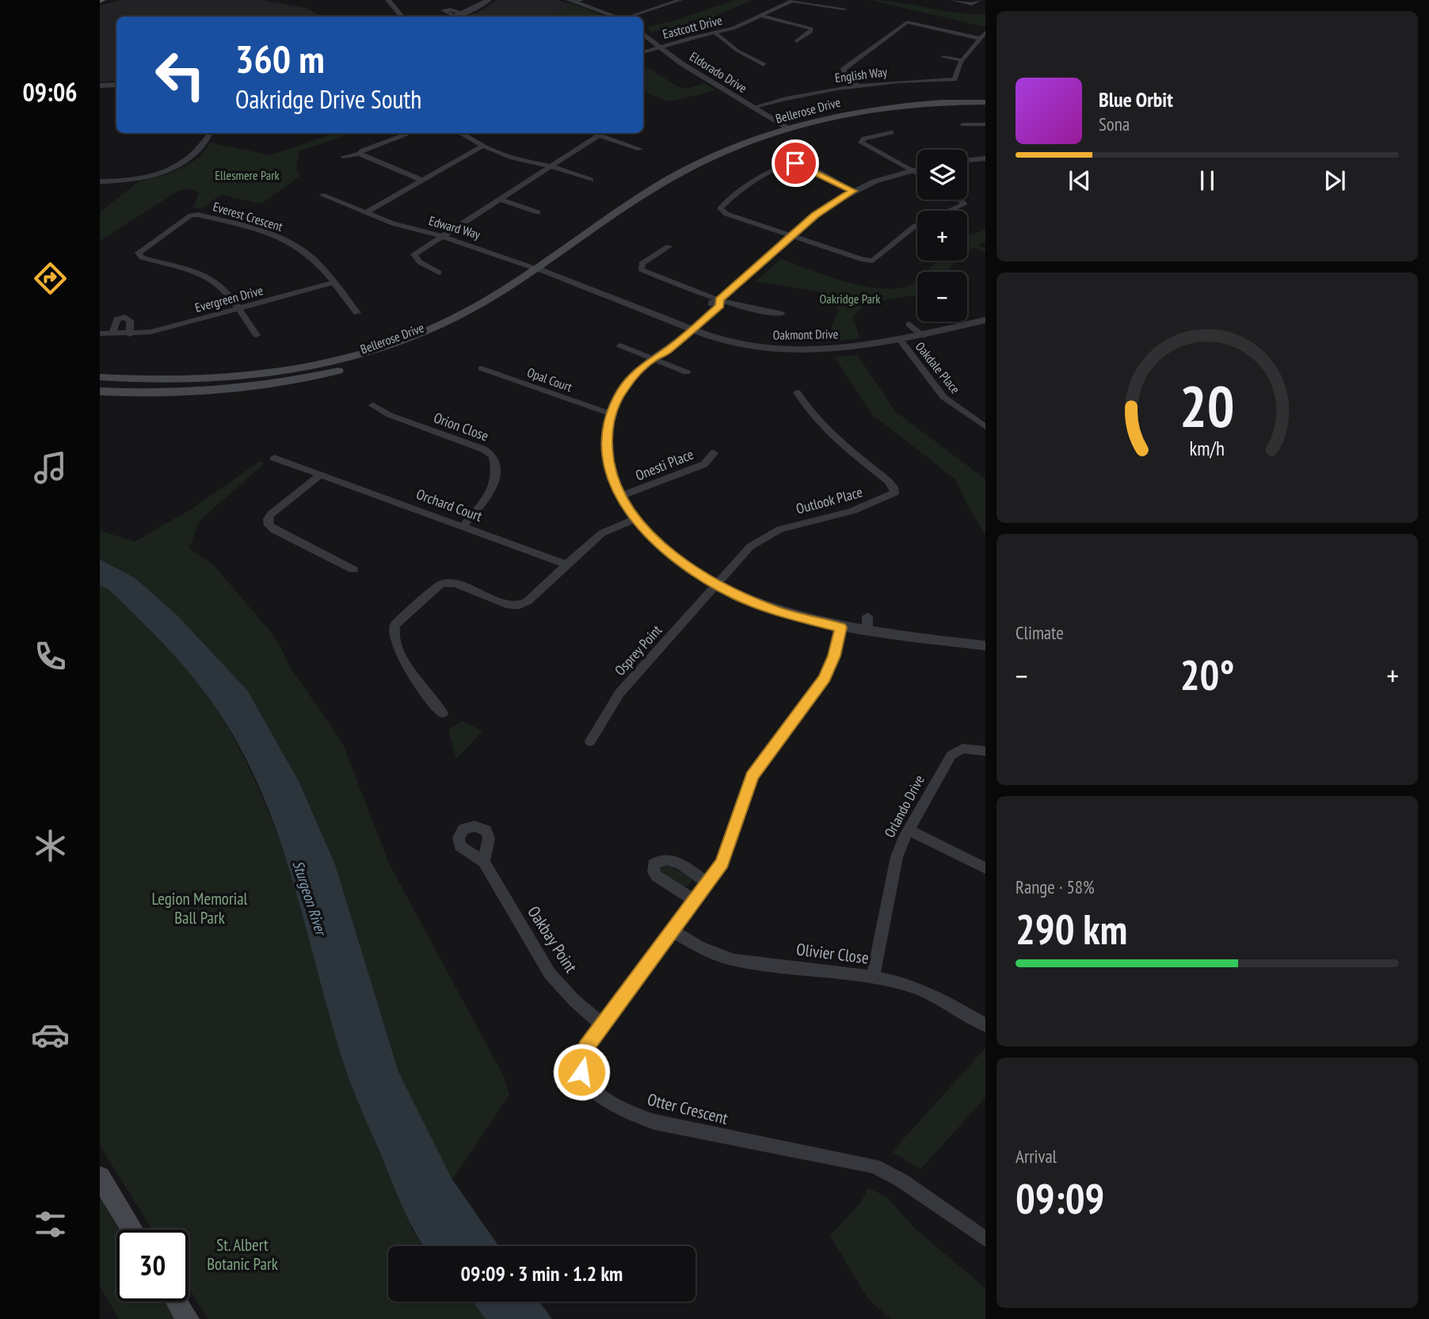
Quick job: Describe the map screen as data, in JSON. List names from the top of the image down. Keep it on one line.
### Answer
{"streets":{"main road":["Bellerose Drive"],"street":["Eastcott Drive","Eldorado Drive","English Way","Everest Crescent","Edward Way","Evergreen Drive","Oakmont Drive","Oakdale Place","Opal Court","Orion Close","Onesti Place","Outlook Place","Orchard Court","Osprey Point","Orlando Drive","Oakbay Point","Olivier Close","Otter Crescent"]},"crossings":[["Eastcott Drive","Eldorado Drive"],["Eldorado Drive","English Way"],["Eldorado Drive","Bellerose Drive"],["Bellerose Drive","Edward Way"],["Bellerose Drive","Oakmont Drive"],["Everest Crescent","Evergreen Drive"],["Edward Way","Oakmont Drive"],["Oakmont Drive","Oakdale Place"],["Orion Close","Orchard Court"],["Outlook Place","Osprey Point"],["Orlando Drive","Olivier Close"],["Oakbay Point","Otter Crescent"],["Olivier Close","Otter Crescent"]],"water":["Sturgeon River"],"parks":["Ellesmere Park","Oakridge Park","Legion Memorial Ball Park","St. Albert Botanic Park"],"page":{"tabs":"09:06","turn":["360 m","Oakridge Drive South"],"song":["Blue Orbit","Sona"],"map_buttons":["+","−"],"tile":["Climate",["Range · 58%","290 km"],["Arrival","09:09"]],"heat":["−","20°","+"],"limit":"30","trip":"09:09 · 3 min · 1.2 km","gauge":["20","km/h"]}}
